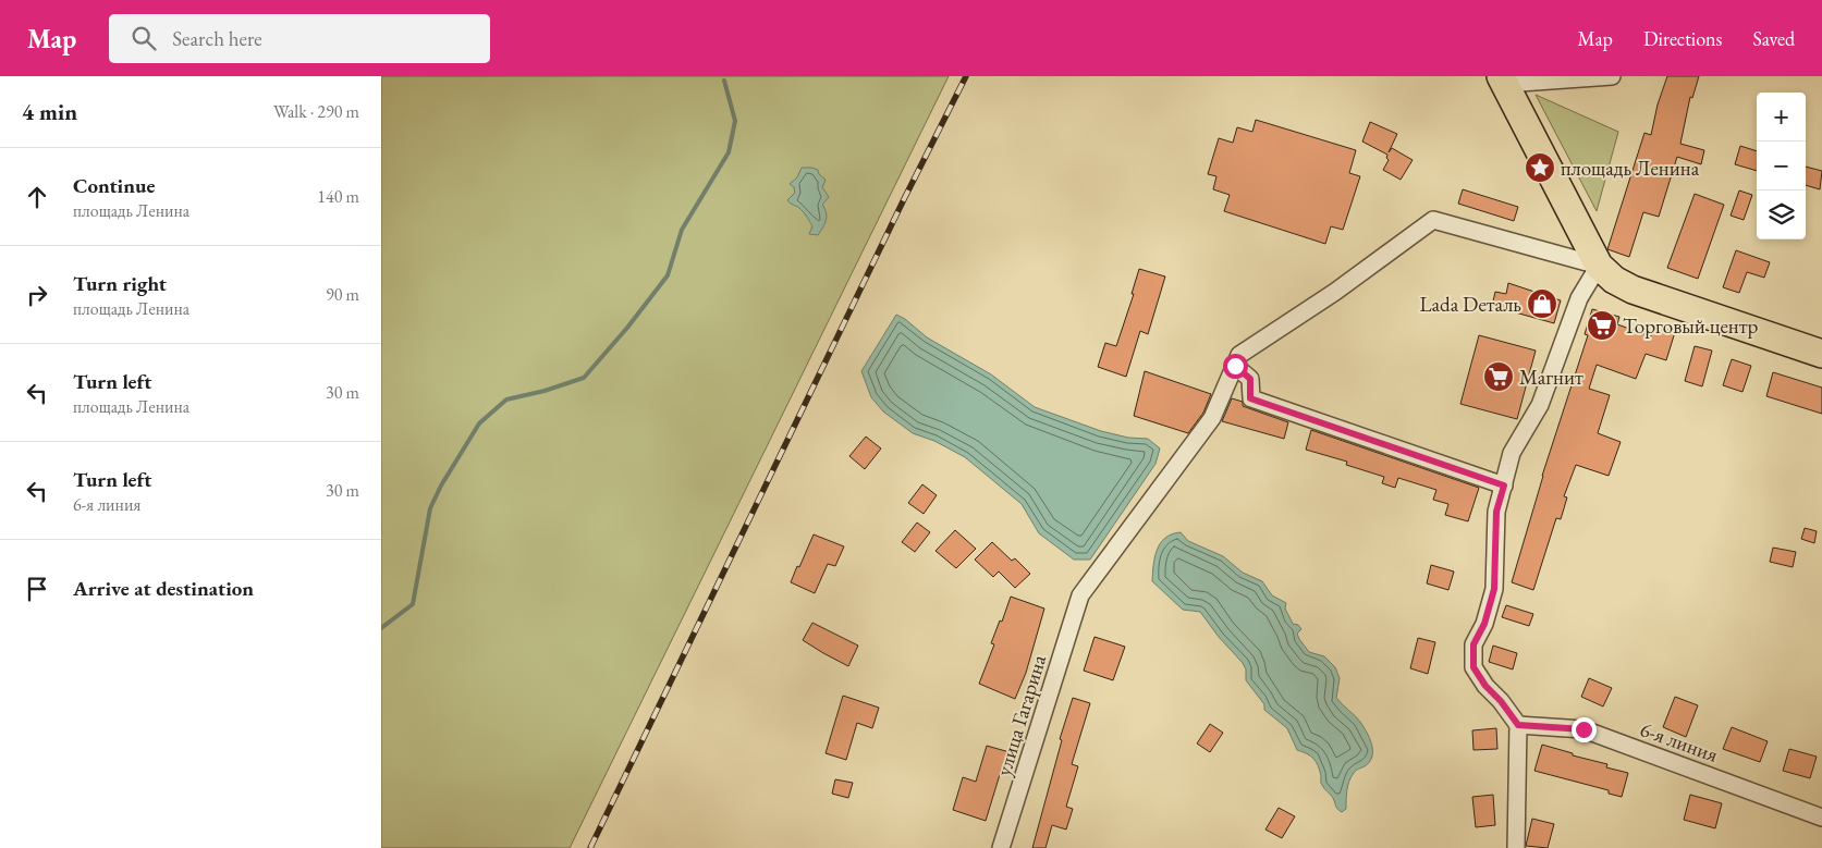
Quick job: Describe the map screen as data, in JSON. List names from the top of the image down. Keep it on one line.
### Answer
{"streets":{"street":["улица Гагарина","6-я линия"]},"places":{"place":["площадь Ленина"],"shop":["Lada Dеталь"],"supermarket":["Торговый центр","Магнит"]},"page":{"header":"Map","search":"Search here","nav":["Map","Directions","Saved"],"heading":["4 min","Walk · 290 m"],"map_buttons":["+","−"],"list":[["Continue","площадь Ленина","140 m"],["Turn right","площадь Ленина","90 m"],["Turn left","площадь Ленина","30 m"],["Turn left","6-я линия","30 m"],"Arrive at destination"]}}
